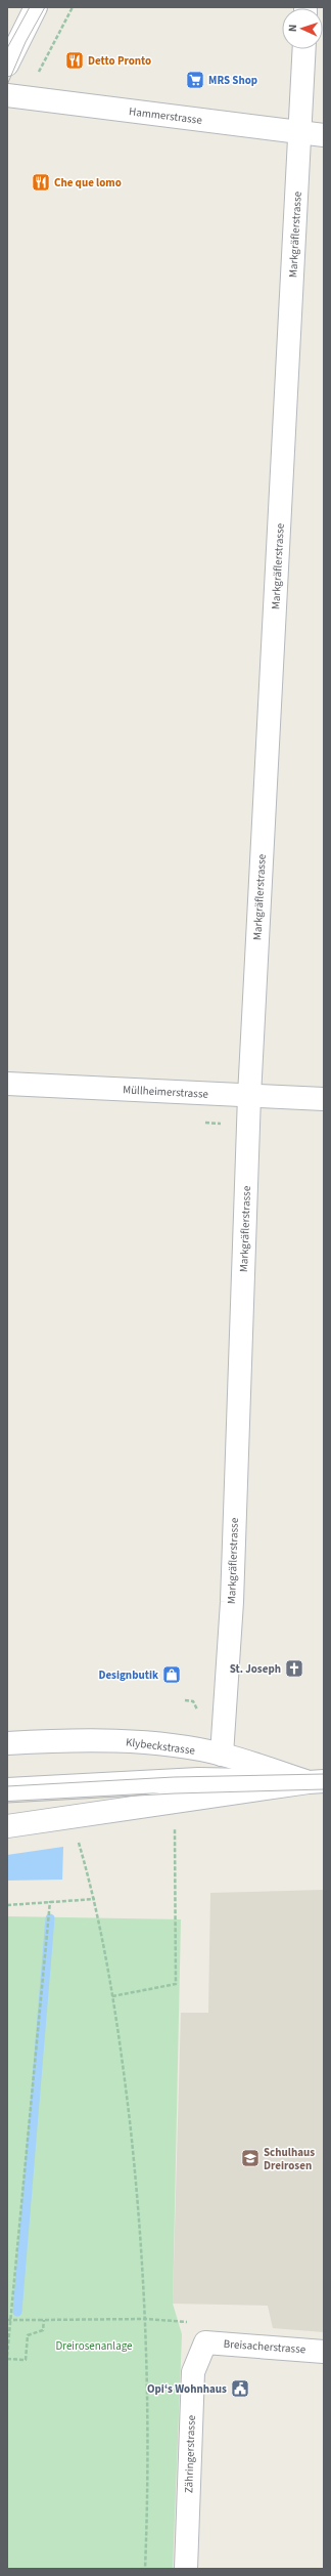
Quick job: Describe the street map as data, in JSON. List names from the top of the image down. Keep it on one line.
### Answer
{"streets":{"street":["Hammerstrasse","Markgräflerstrasse","Müllheimerstrasse","Klybeckstrasse","Breisacherstrasse","Zähringerstrasse"]},"crossings":[["Hammerstrasse","Markgräflerstrasse"],["Markgräflerstrasse","Müllheimerstrasse"],["Markgräflerstrasse","Klybeckstrasse"],["Breisacherstrasse","Zähringerstrasse"]],"parks":["Dreirosenanlage"],"places":{"restaurant":["Detto Pronto","Che que lomo"],"supermarket":["MRS Shop"],"church":["St. Joseph"],"shop":["Designbutik"],"school or university":["Schulhaus Dreirosen"],"public building":["Opi‘s Wohnhaus"]},"north":"left"}
